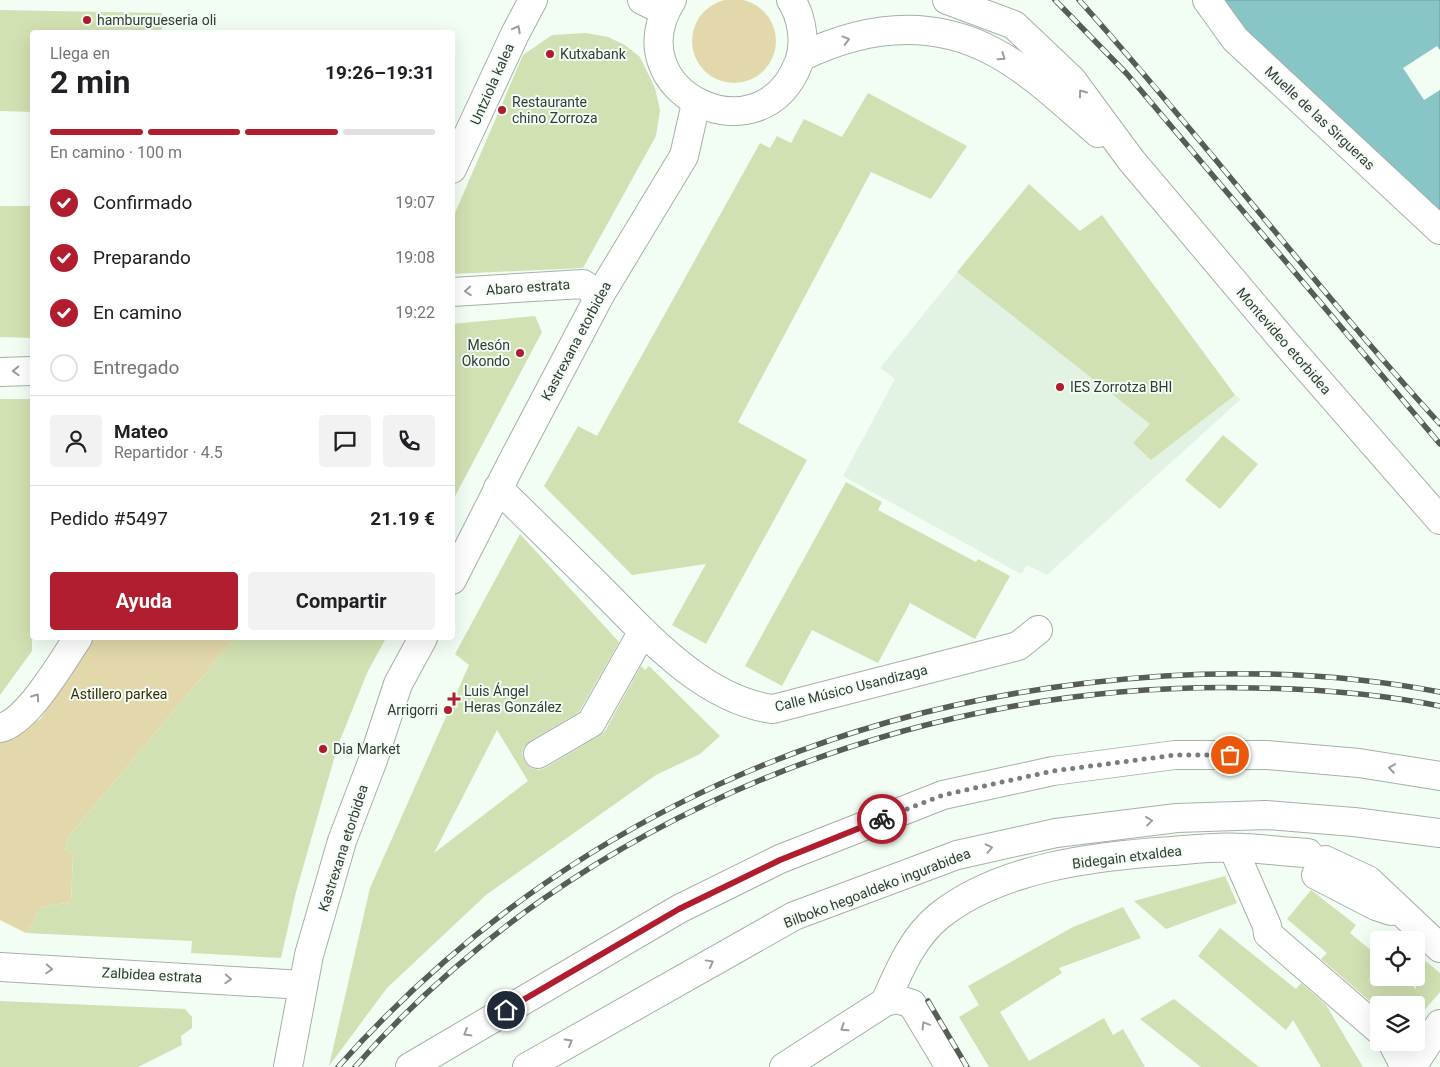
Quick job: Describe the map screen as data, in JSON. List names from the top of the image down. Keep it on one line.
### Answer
{"streets":{"main road":["Untziola kalea","Muelle de las Sirgueras","Abaro estrata","Kastrexana etorbidea","Montevideo etorbidea","Calle Músico Usandizaga","Bidegain etxaldea","Bilboko hegoaldeko ingurabidea","Zalbidea estrata"]},"crossings":[["Abaro estrata","Kastrexana etorbidea"],["Kastrexana etorbidea","Calle Músico Usandizaga"],["Kastrexana etorbidea","Zalbidea estrata"]],"one_way":["Untziola kalea","Abaro estrata","Zalbidea estrata"],"parks":["Astillero parkea"],"places":{"other":["hamburgueseria oli","Kutxabank","Restaurante chino Zorroza","Mesón Okondo","IES Zorrotza BHI","Arrigorri","Dia Market"],"health":["Luis Ángel Heras González"]},"page":{"heading":["2 min","Llega en","19:26–19:31"],"panel":["Mateo","Repartidor · 4.5","Pedido #5497","21.19 €"],"bar":"En camino · 100 m","list":[["Confirmado","19:07"],["Preparando","19:08"],["En camino","19:22"],"Entregado"],"buttons":["Ayuda","Compartir"]}}
